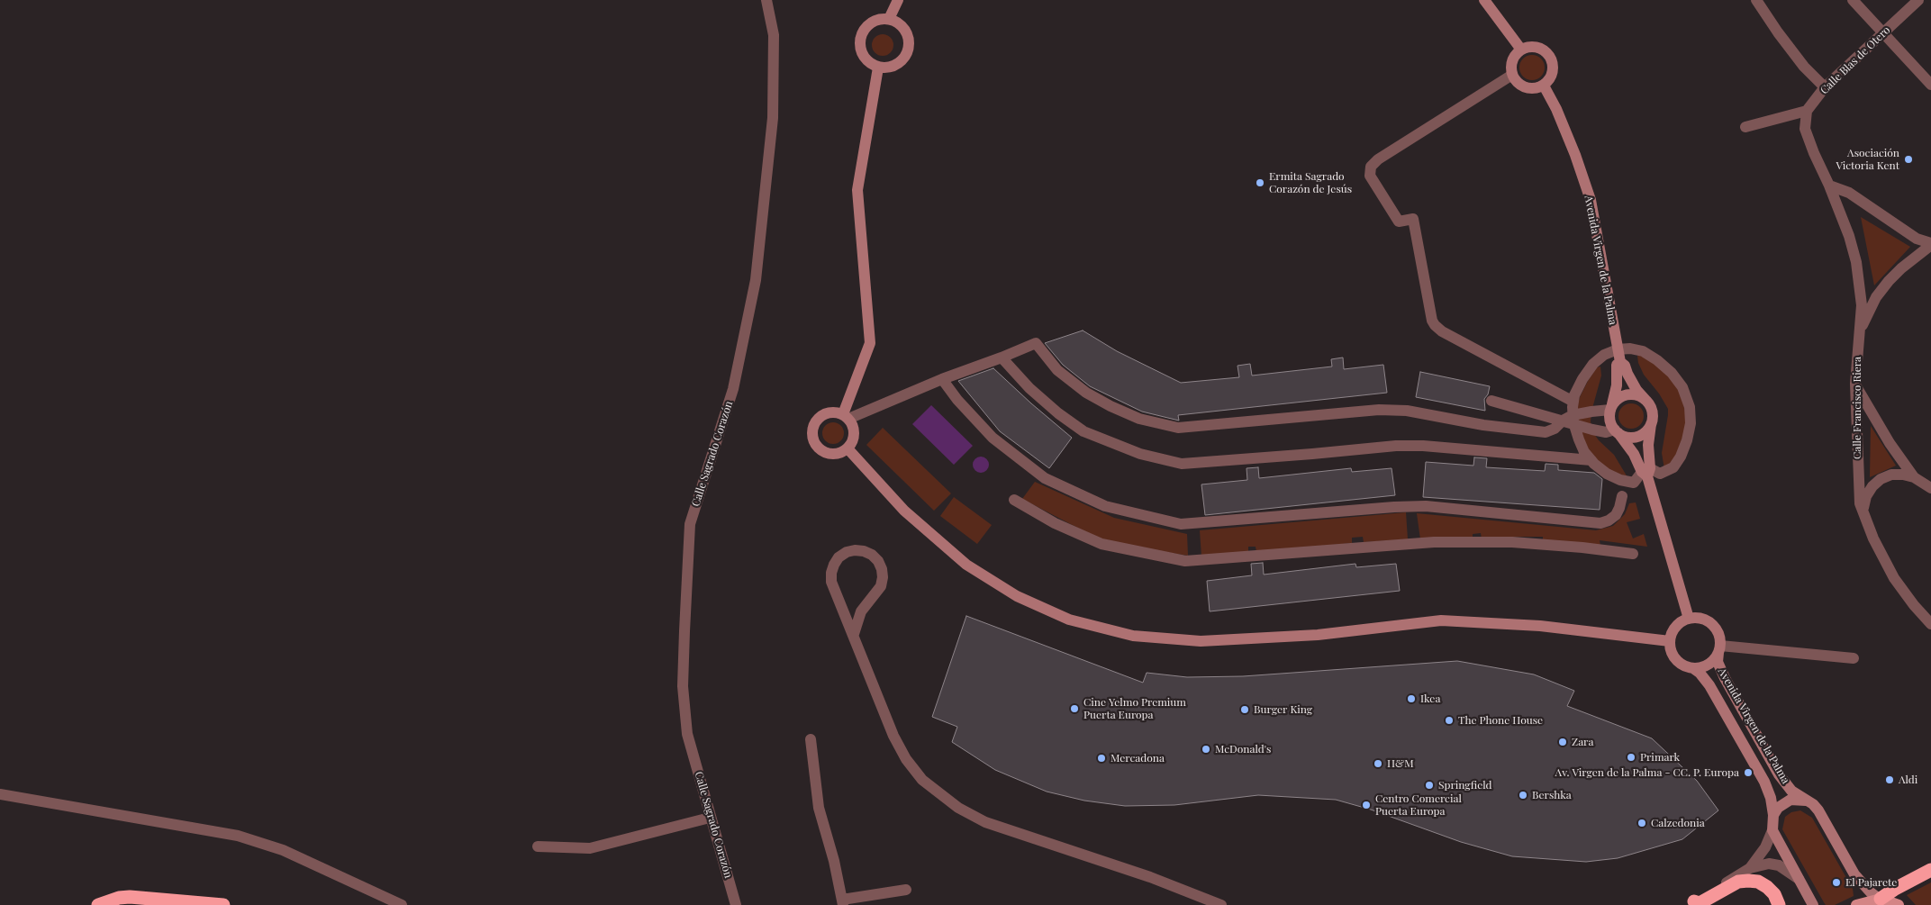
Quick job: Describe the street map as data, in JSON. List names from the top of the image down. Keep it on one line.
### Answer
{"streets":{"street":["Calle Blas de Otero","Avenida Virgen de la Palma","Calle Francisco Riera","Calle Sagrado Corazón"]},"crossings":[["Calle Blas de Otero","Calle Francisco Riera"]],"places":["Asociación Victoria Kent","Ermita Sagrado Corazón de Jesús","Ikea","Cine Yelmo Premium Puerta Europa","Burger King","The Phone House","Zara","McDonald's","Primark","Mercadona","H&M","Av. Virgen de la Palma - CC. P. Europa","Aldi","Springfield","Bershka","Centro Comercial Puerta Europa","Calzedonia","El Pajarete"]}
